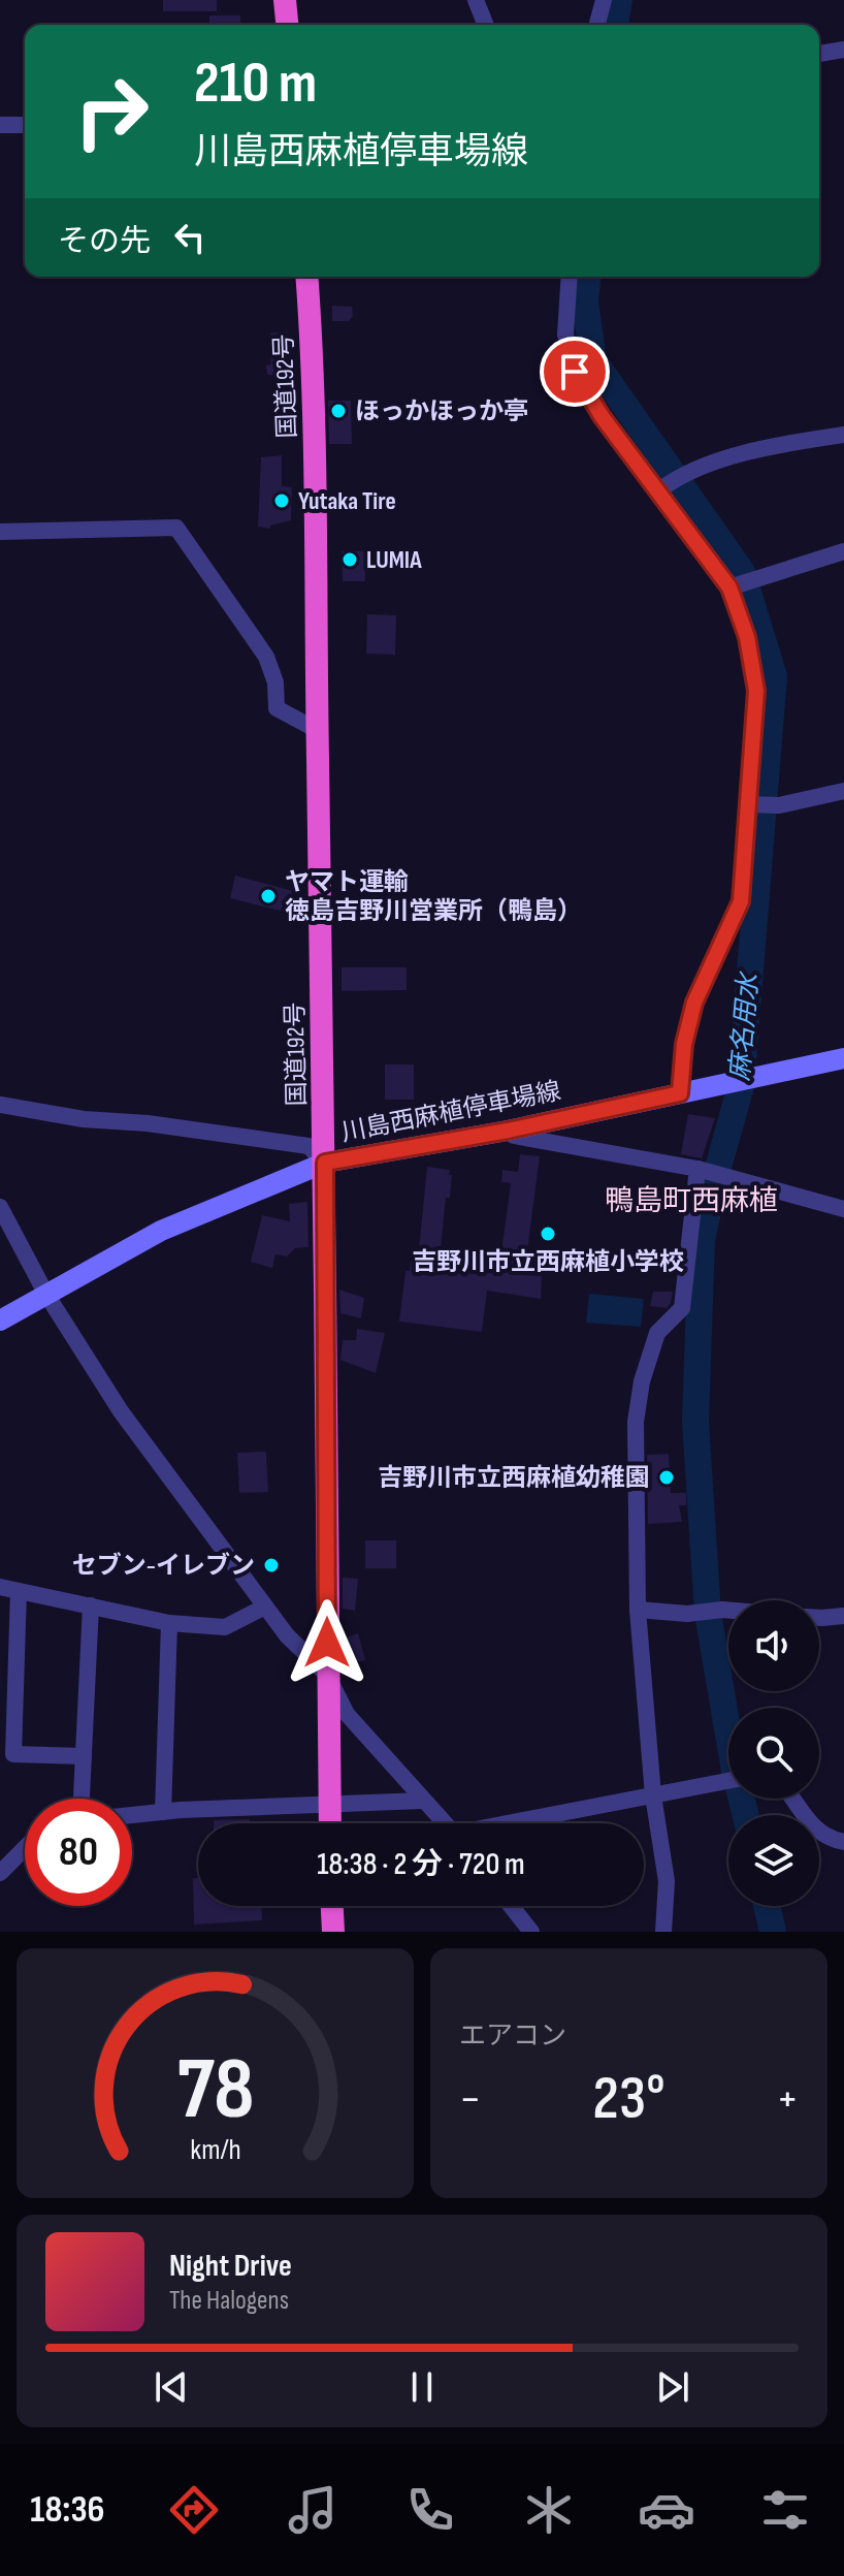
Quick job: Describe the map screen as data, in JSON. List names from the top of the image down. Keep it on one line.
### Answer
{"streets":{"highway":["国道192号"],"main road":["川島西麻植停車場線"]},"crossings":[["国道192号","川島西麻植停車場線"]],"districts":["鴨島町西麻植"],"water":["麻名用水"],"places":["ほっかほっか亭","Yutaka Tire","LUMIA","ヤマト運輸 徳島吉野川営業所（鴨島）","吉野川市立西麻植小学校","吉野川市立西麻植幼稚園","セブン-イレブン"],"page":{"turn":["210 m","川島西麻植停車場線"],"then":"その先","limit":"80","trip":"18:38 · 2 分 · 720 m","tile":"エアコン","heat":["−","23°","+"],"song":["Night Drive","The Halogens"],"tabs":"18:36","gauge":["78","km/h"]}}
